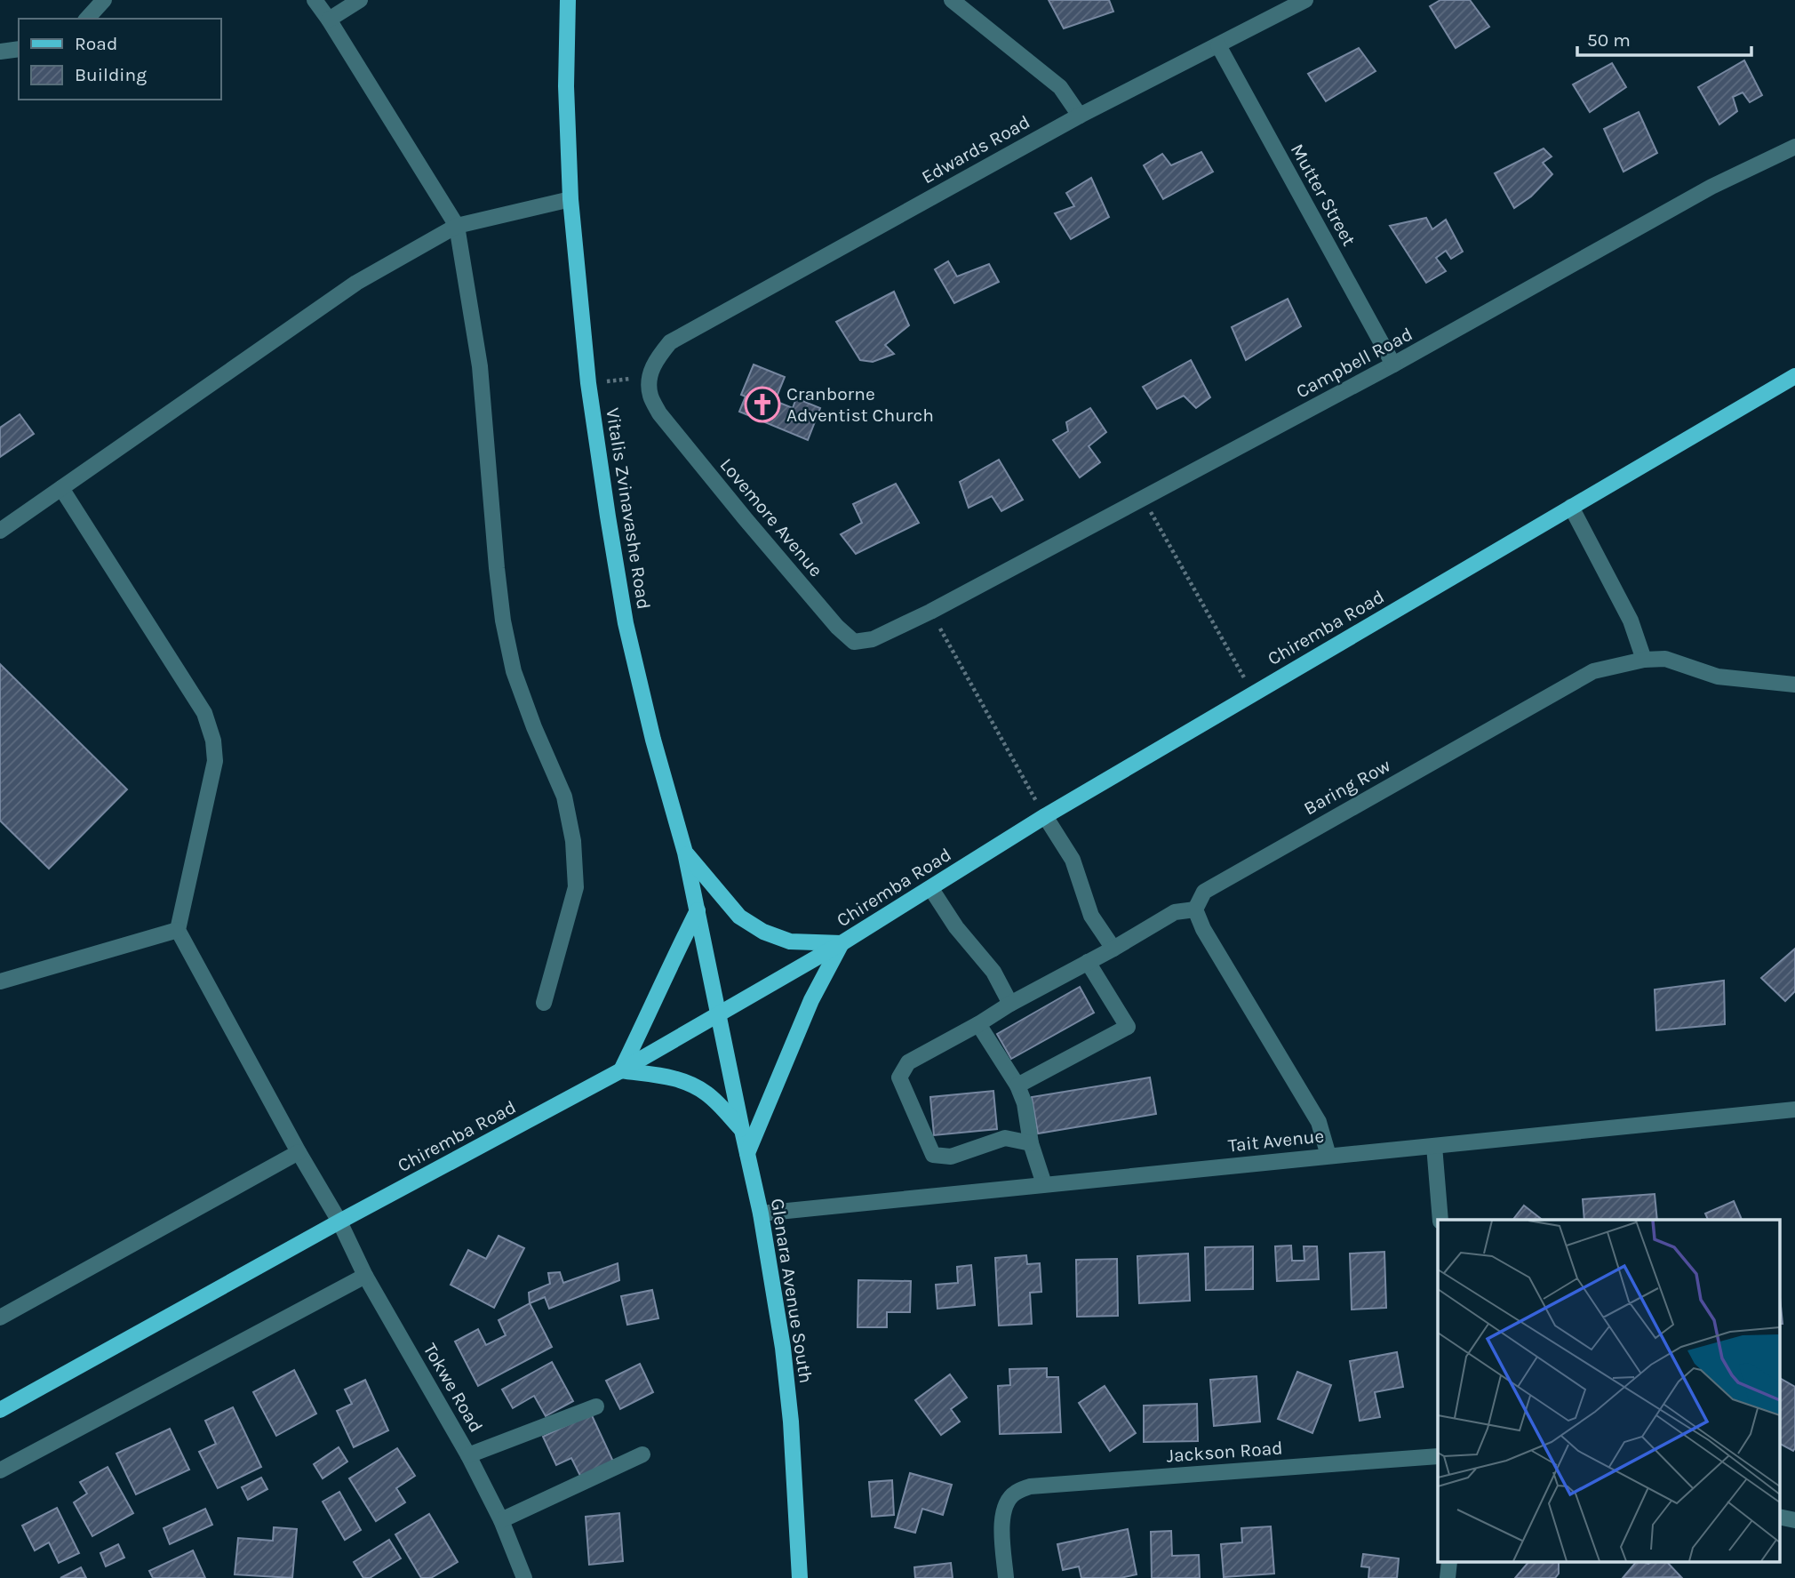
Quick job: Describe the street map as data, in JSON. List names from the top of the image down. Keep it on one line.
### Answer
{"streets":{"main road":["Vitalis Zvinavashe Road","Chiremba Road","Glenara Avenue South"],"street":["Edwards Road","Mutter Street","Campbell Road","Lovemore Avenue","Baring Row","Tait Avenue","Tokwe Road","Jackson Road"]},"crossings":[["Edwards Road","Mutter Street"],["Edwards Road","Lovemore Avenue"],["Mutter Street","Campbell Road"],["Campbell Road","Lovemore Avenue"],["Vitalis Zvinavashe Road","Chiremba Road"],["Vitalis Zvinavashe Road","Glenara Avenue South"],["Chiremba Road","Glenara Avenue South"],["Chiremba Road","Tokwe Road"],["Tait Avenue","Glenara Avenue South"]],"places":{"church":["Cranborne Adventist Church"]},"legend":["Road","Building"],"scale_bar":"50 m"}
